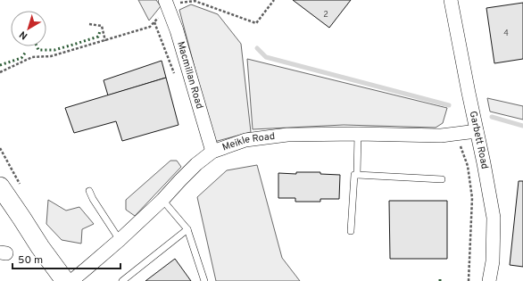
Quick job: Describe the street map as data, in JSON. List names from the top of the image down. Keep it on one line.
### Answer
{"streets":{"street":["Macmillan Road","Garbett Road","Meikle Road"]},"crossings":[["Macmillan Road","Meikle Road"],["Garbett Road","Meikle Road"]],"house_numbers":["2","4"],"scale_bar":"50 m","north":"bottom left"}
